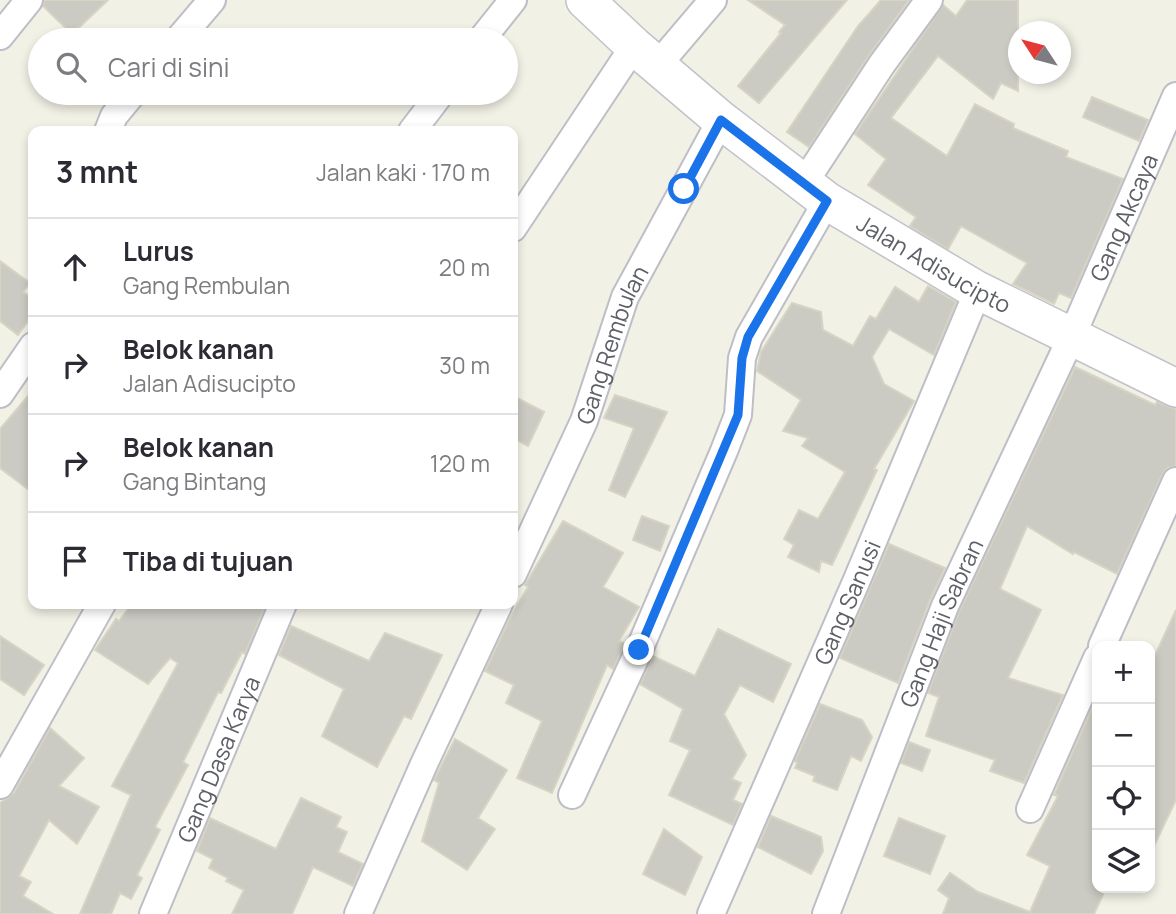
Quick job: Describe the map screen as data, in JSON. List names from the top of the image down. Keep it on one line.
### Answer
{"streets":{"main road":["Jalan Adisucipto"],"street":["Gang Akcaya","Gang Rembulan","Gang Sanusi","Gang Haji Sabran","Gang Dasa Karya"]},"crossings":[["Gang Akcaya","Jalan Adisucipto"],["Gang Akcaya","Gang Haji Sabran"],["Jalan Adisucipto","Gang Rembulan"],["Jalan Adisucipto","Gang Sanusi"],["Jalan Adisucipto","Gang Haji Sabran"]],"north":"top left","page":{"search":"Cari di sini","heading":["3 mnt","Jalan kaki · 170 m"],"list":[["Lurus","Gang Rembulan","20 m"],["Belok kanan","Jalan Adisucipto","30 m"],["Belok kanan","Gang Bintang","120 m"],"Tiba di tujuan"],"map_buttons":["+","−"]}}
